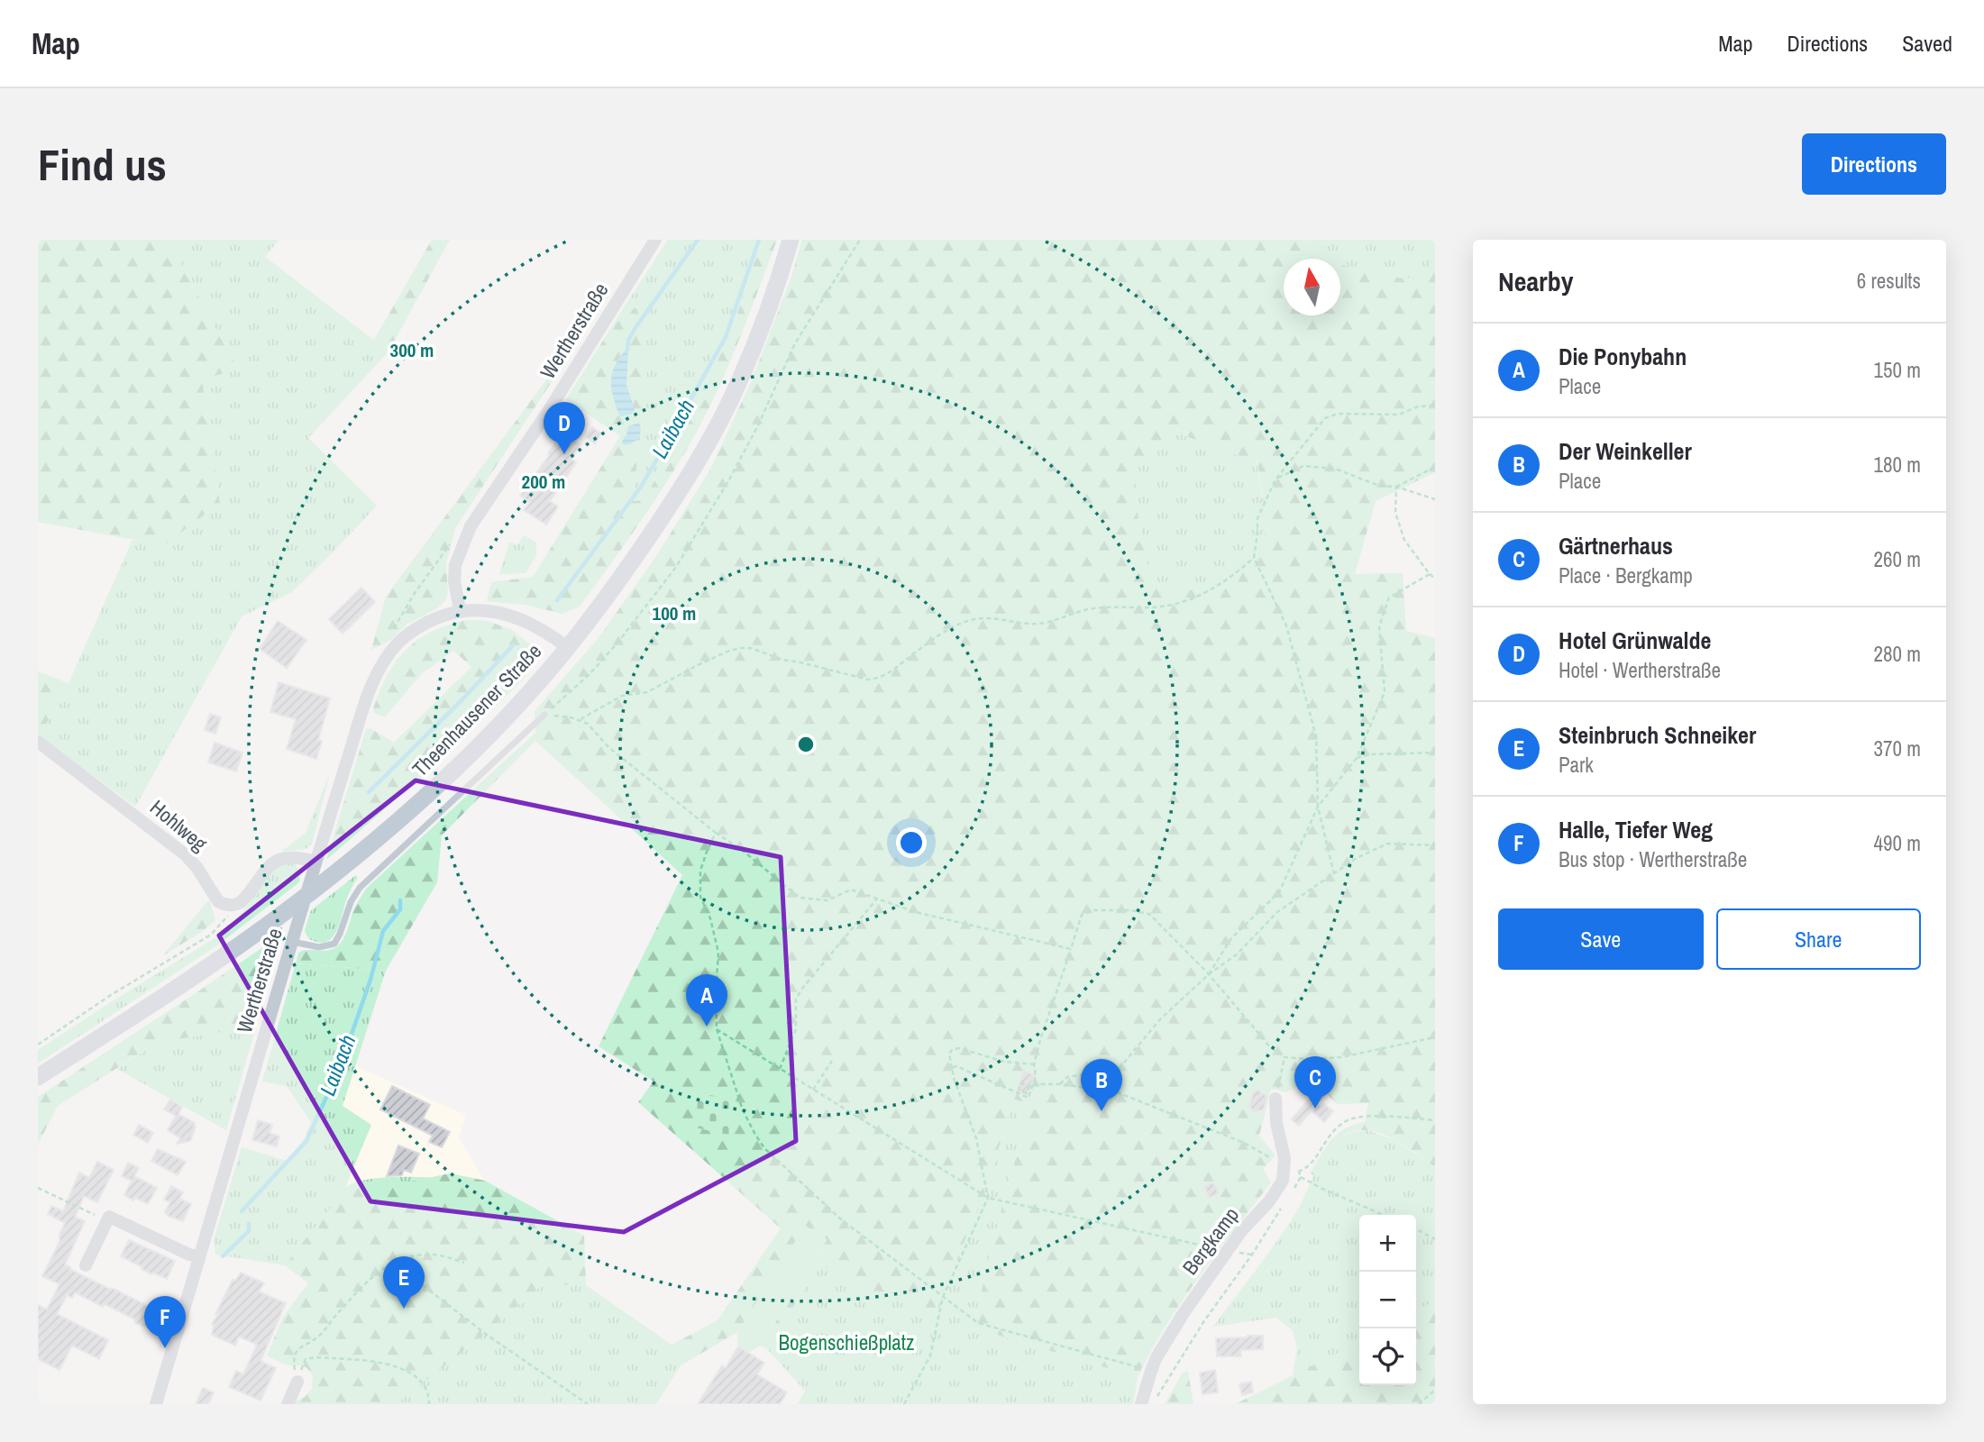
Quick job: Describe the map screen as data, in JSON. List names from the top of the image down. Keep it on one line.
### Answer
{"streets":{"main road":["Theenhausener Straße"],"street":["Wertherstraße","Hohlweg","Bergkamp"]},"crossings":[["Wertherstraße","Theenhausener Straße"]],"water":["Laibach"],"parks":["Bogenschießplatz"],"north":"top","page":{"header":"Map","nav":["Map","Directions","Saved"],"buttons":["Directions",["Save","Share"]],"title":"Find us","heading":["Nearby","6 results"],"list":[{"mark":"A","name":"Die Ponybahn","note":"Place","value":"150 m"},{"mark":"B","name":"Der Weinkeller","note":"Place","value":"180 m"},{"mark":"C","name":"Gärtnerhaus","note":"Place · Bergkamp","value":"260 m"},{"mark":"D","name":"Hotel Grünwalde","note":"Hotel · Wertherstraße","value":"280 m"},{"mark":"E","name":"Steinbruch Schneiker","note":"Park","value":"370 m"},{"mark":"F","name":"Halle, Tiefer Weg","note":"Bus stop · Wertherstraße","value":"490 m"}],"pins":["D","A","C","B","E","F"],"map_buttons":["+","−"]},"rings":["300 m","200 m","100 m"]}
